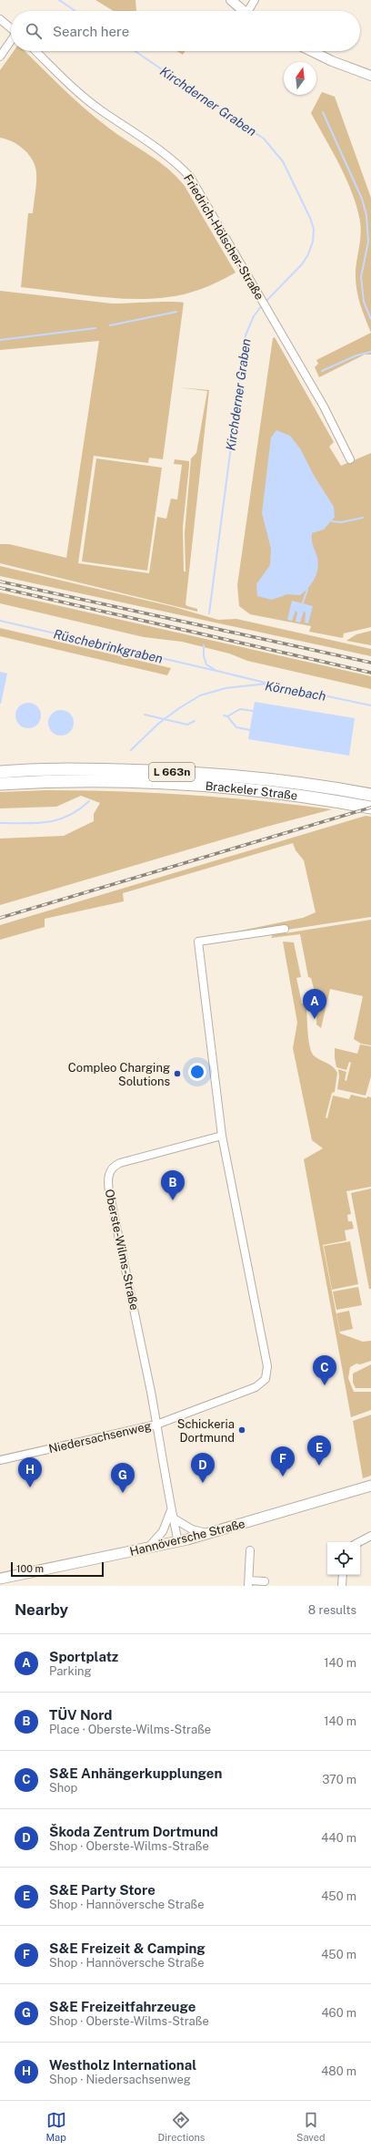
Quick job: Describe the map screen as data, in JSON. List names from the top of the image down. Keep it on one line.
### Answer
{"streets":{"highway":["L 663n","Brackeler Straße"],"main road":["Hannöversche Straße"],"street":["Friedrich-Hölscher-Straße","Oberste-Wilms-Straße","Niedersachsenweg"]},"crossings":[["Oberste-Wilms-Straße","Niedersachsenweg"],["Oberste-Wilms-Straße","Hannöversche Straße"]],"water":["Kirchderner Graben","Rüschebrinkgraben","Körnebach"],"places":["Compleo Charging Solutions","Schickeria Dortmund"],"scale_bar":"100 m","north":"top","page":{"search":"Search here","pins":["A","B","C","E","F","D","H","G"],"scale":"100 m","heading":["Nearby","8 results"],"list":[{"mark":"A","name":"Sportplatz","note":"Parking","value":"140 m"},{"mark":"B","name":"TÜV Nord","note":"Place · Oberste-Wilms-Straße","value":"140 m"},{"mark":"C","name":"S&E Anhängerkupplungen","note":"Shop","value":"370 m"},{"mark":"D","name":"Škoda Zentrum Dortmund","note":"Shop · Oberste-Wilms-Straße","value":"440 m"},{"mark":"E","name":"S&E Party Store","note":"Shop · Hannöversche Straße","value":"450 m"},{"mark":"F","name":"S&E Freizeit & Camping","note":"Shop · Hannöversche Straße","value":"450 m"},{"mark":"G","name":"S&E Freizeitfahrzeuge","note":"Shop · Oberste-Wilms-Straße","value":"460 m"},{"mark":"H","name":"Westholz International","note":"Shop · Niedersachsenweg","value":"480 m"}],"nav":["Map","Directions","Saved"]}}
